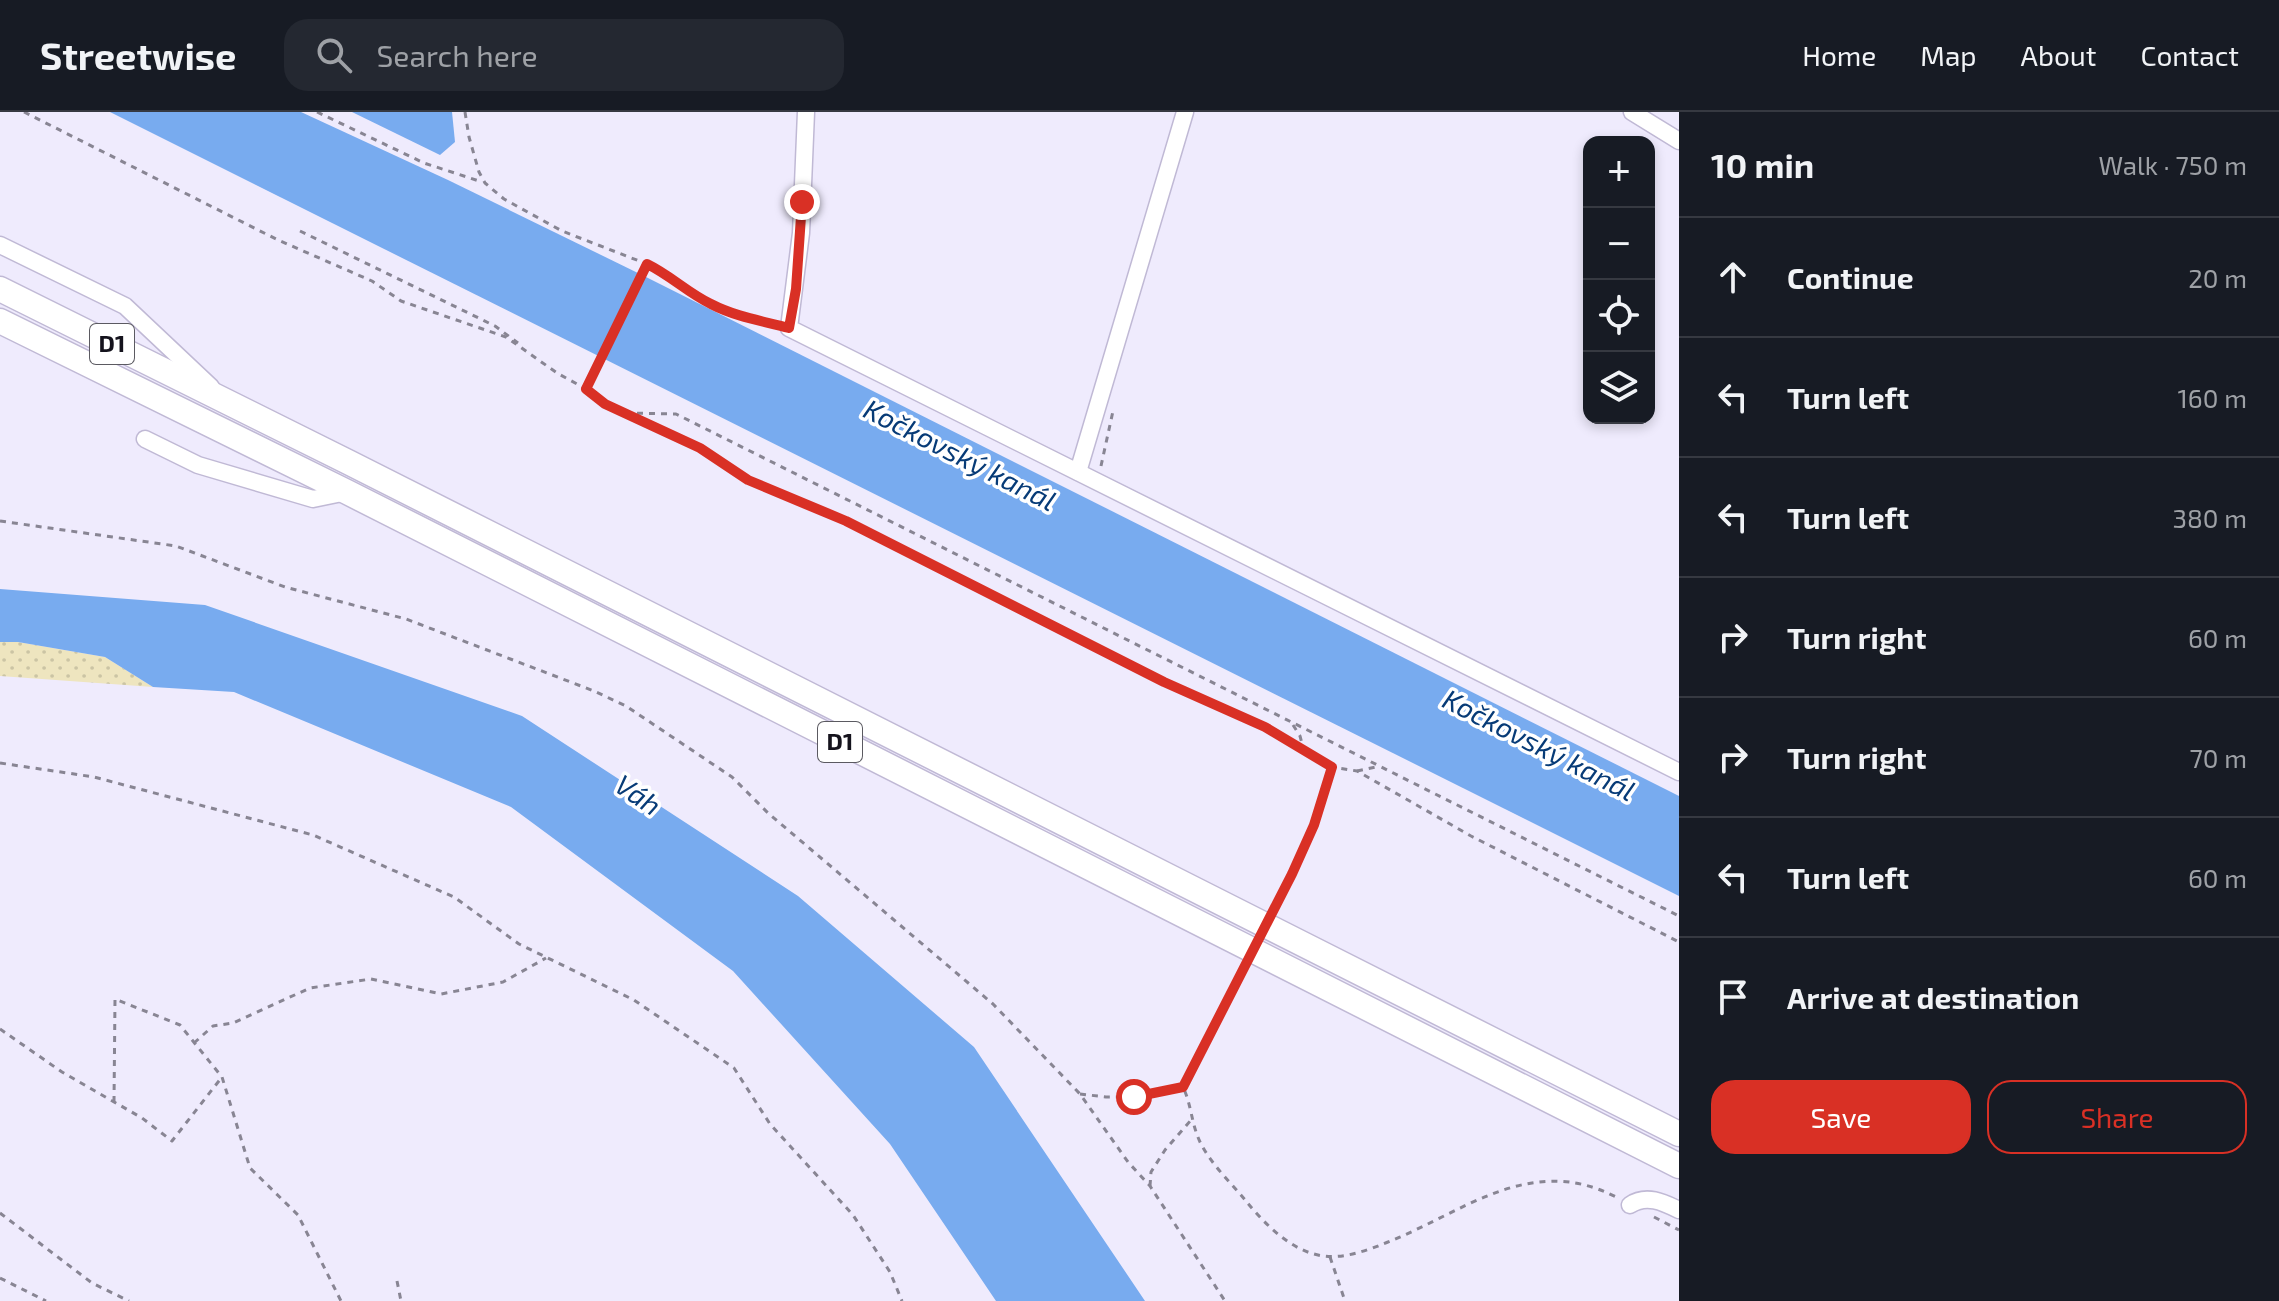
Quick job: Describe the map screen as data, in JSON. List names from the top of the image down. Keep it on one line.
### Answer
{"streets":{"highway":["D1"]},"water":["Kočkovský kanál","Váh"],"page":{"header":"Streetwise","search":"Search here","nav":["Home","Map","About","Contact"],"heading":["10 min","Walk · 750 m"],"map_buttons":["+","−"],"list":[["Continue","20 m"],["Turn left","160 m"],["Turn left","380 m"],["Turn right","60 m"],["Turn right","70 m"],["Turn left","60 m"],"Arrive at destination"],"buttons":["Save","Share"]}}
